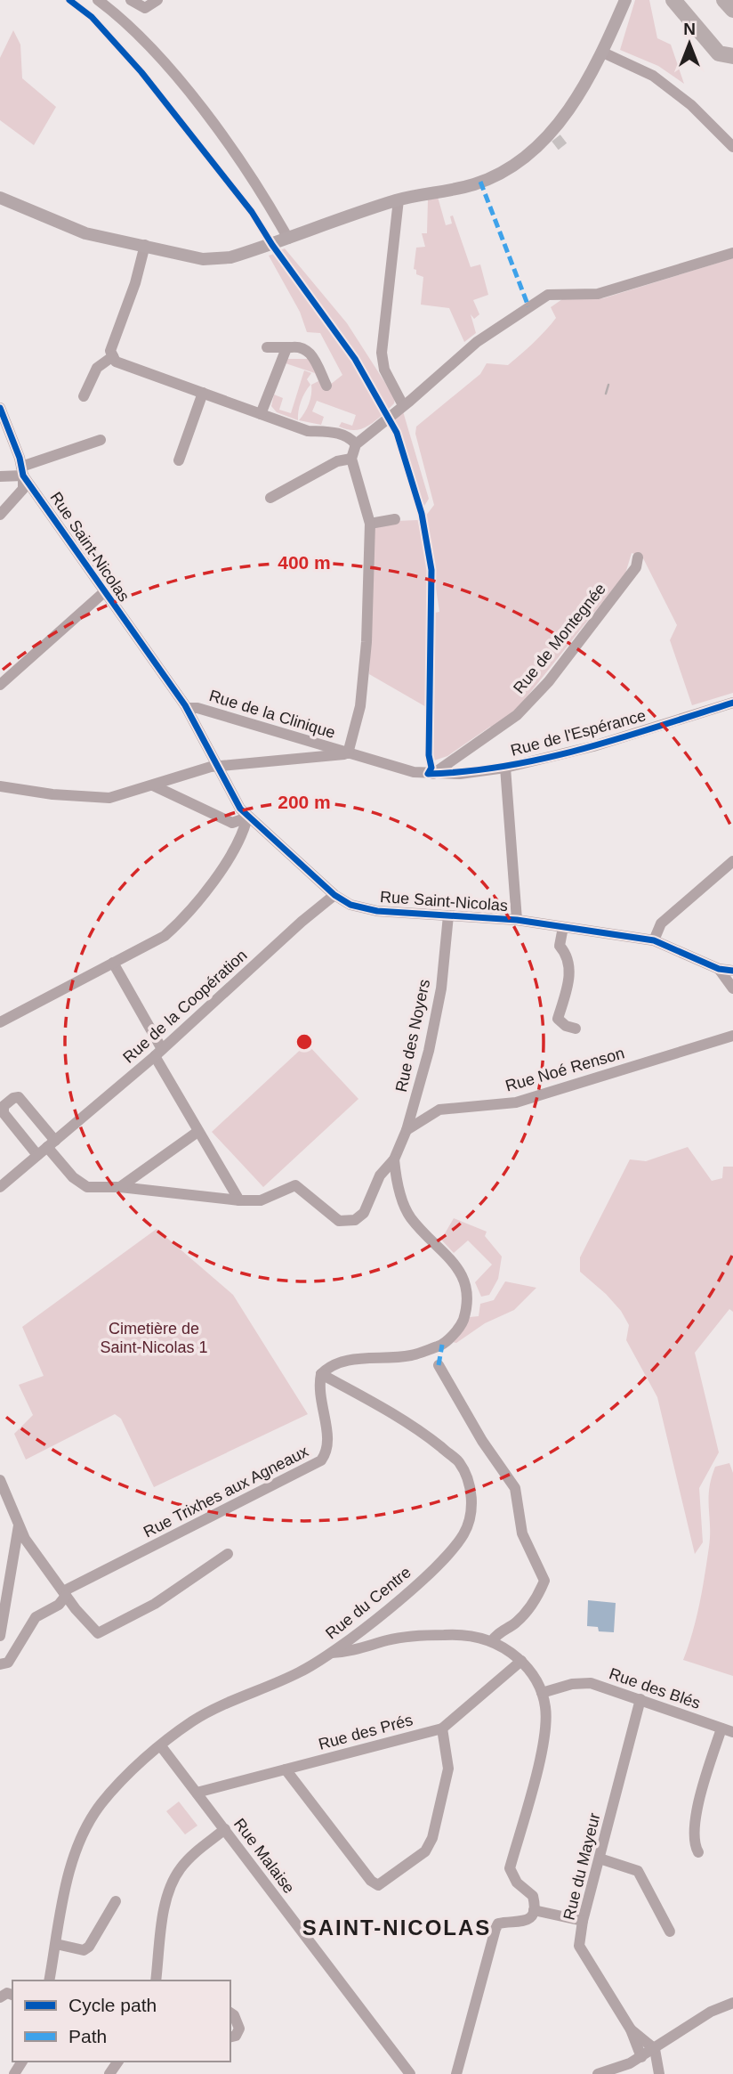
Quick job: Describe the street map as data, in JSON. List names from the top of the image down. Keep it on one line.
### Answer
{"streets":{"street":["Rue Saint-Nicolas","Rue de Montegnée","Rue de la Clinique","Rue de l'Espérance","Rue de la Coopération","Rue des Noyers","Rue Noé Renson","Rue Trixhes aux Agneaux","Rue du Centre","Rue des Blés","Rue des Prés","Rue Malaise","Rue du Mayeur"]},"crossings":[["Rue Saint-Nicolas","Rue de la Clinique"],["Rue Saint-Nicolas","Rue de l'Espérance"],["Rue Saint-Nicolas","Rue de la Coopération"],["Rue Saint-Nicolas","Rue des Noyers"],["Rue de Montegnée","Rue de l'Espérance"],["Rue de la Clinique","Rue de l'Espérance"],["Rue des Noyers","Rue Noé Renson"],["Rue Trixhes aux Agneaux","Rue du Centre"],["Rue du Centre","Rue Malaise"],["Rue des Blés","Rue du Mayeur"],["Rue des Prés","Rue Malaise"]],"districts":["SAINT-NICOLAS"],"parks":["Cimetière de Saint-Nicolas 1"],"legend":["Cycle path","Path"],"north":"top","rings":["400 m","200 m"]}
